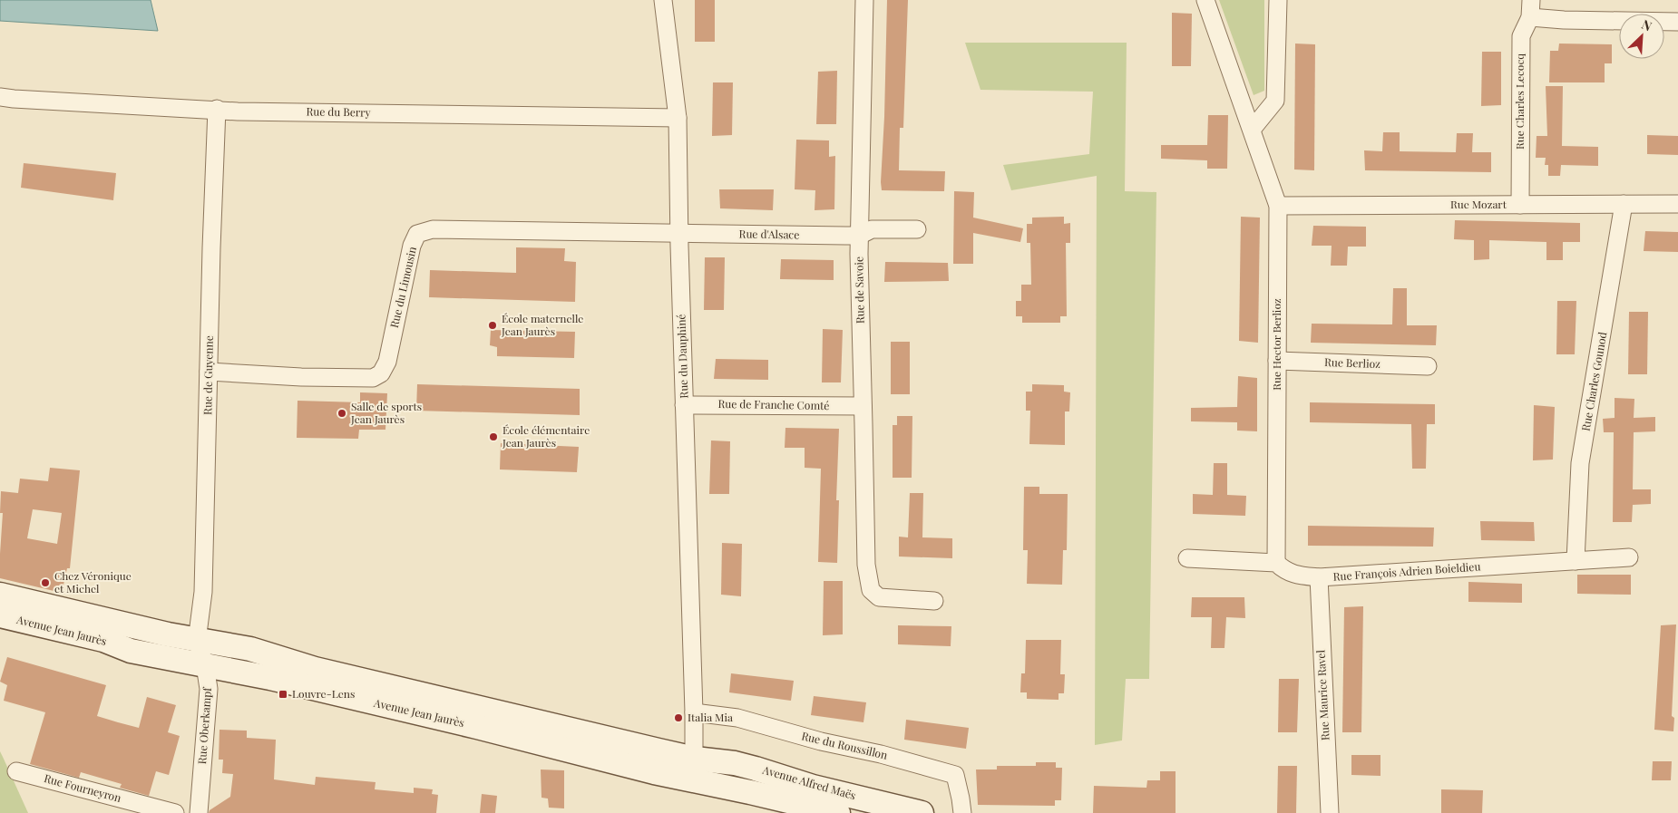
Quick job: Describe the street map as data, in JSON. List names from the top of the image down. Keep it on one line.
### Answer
{"streets":{"main road":["Avenue Jean Jaurès","Avenue Alfred Maës"],"street":["Rue Charles Lecocq","Rue du Berry","Rue Mozart","Rue d'Alsace","Rue du Limousin","Rue de Savoie","Rue Hector Berlioz","Rue du Dauphiné","Rue Berlioz","Rue de Guyenne","Rue Charles Gounod","Rue de Franche Comté","Rue François Adrien Boieldieu","Rue Maurice Ravel","Rue Oberkampf","Rue du Roussillon","Rue Fourneyron"]},"crossings":[["Rue Charles Lecocq","Rue Mozart"],["Rue du Berry","Rue du Dauphiné"],["Rue du Berry","Rue de Guyenne"],["Rue Mozart","Rue Hector Berlioz"],["Rue Mozart","Rue Charles Gounod"],["Rue d'Alsace","Rue du Limousin"],["Rue d'Alsace","Rue de Savoie"],["Rue d'Alsace","Rue du Dauphiné"],["Rue du Limousin","Rue du Dauphiné"],["Rue du Limousin","Rue de Guyenne"],["Rue de Savoie","Rue de Franche Comté"],["Rue Hector Berlioz","Rue Berlioz"],["Rue Hector Berlioz","Rue François Adrien Boieldieu"],["Rue du Dauphiné","Rue de Franche Comté"],["Rue du Dauphiné","Avenue Jean Jaurès"],["Rue du Dauphiné","Rue du Roussillon"],["Rue du Dauphiné","Avenue Alfred Maës"],["Rue de Guyenne","Avenue Jean Jaurès"],["Rue de Guyenne","Rue Oberkampf"],["Rue Charles Gounod","Rue François Adrien Boieldieu"],["Rue François Adrien Boieldieu","Rue Maurice Ravel"],["Avenue Jean Jaurès","Rue Oberkampf"],["Avenue Jean Jaurès","Avenue Alfred Maës"]],"places":{"other":["École maternelle Jean Jaurès","Salle de sports Jean Jaurès","École élémentaire Jean Jaurès","Chez Véronique et Michel","Italia Mia"],"transit":["Louvre-Lens"]},"north":"top right"}
